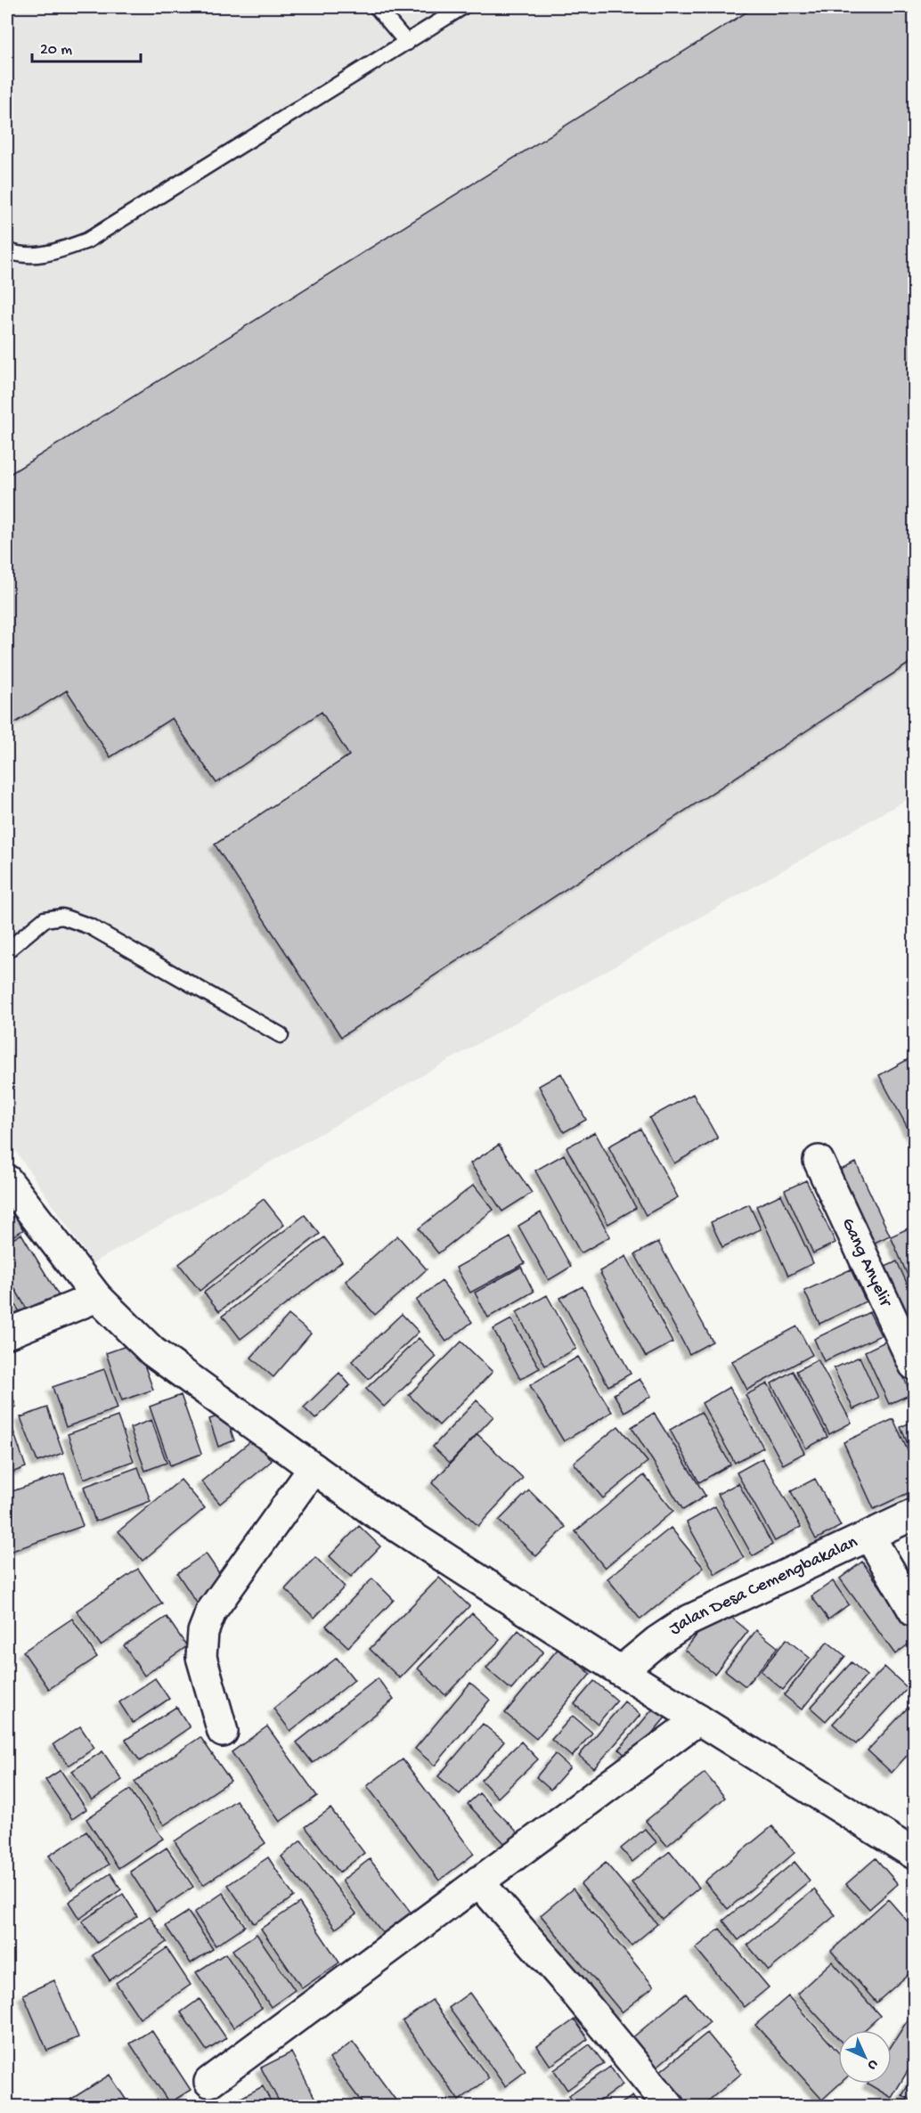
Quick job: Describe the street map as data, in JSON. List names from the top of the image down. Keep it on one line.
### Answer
{"streets":{"street":["Gang Anyelir","Jalan Desa Cemengbakalan"]},"scale_bar":"20 m","north":"bottom right"}
